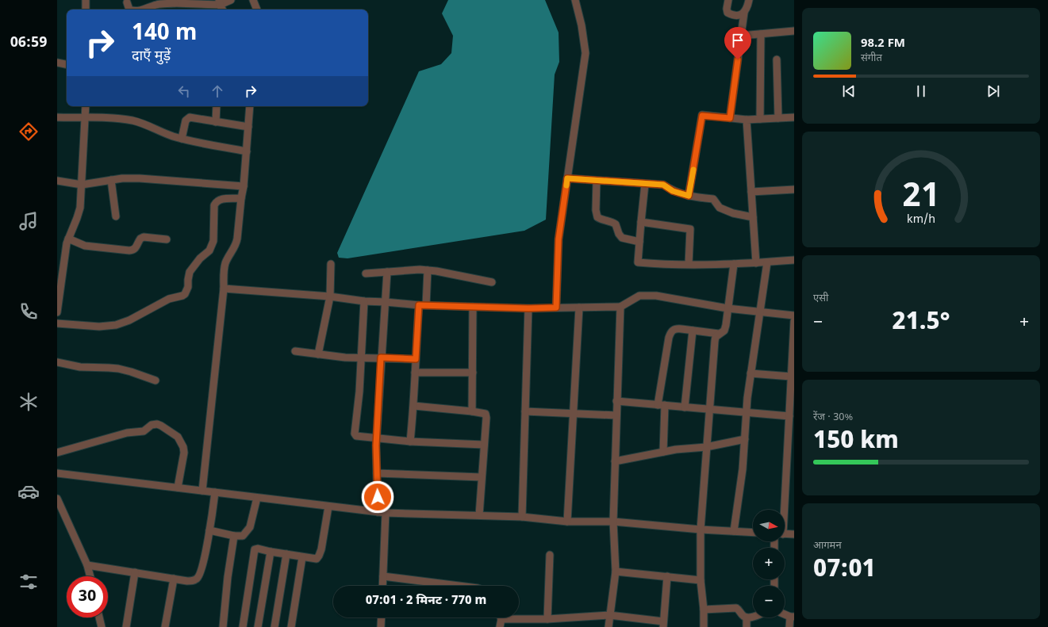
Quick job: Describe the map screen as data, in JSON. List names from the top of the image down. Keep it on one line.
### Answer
{"north":"right","page":{"tabs":"06:59","turn":["140 m","दाएँ मुड़ें"],"song":["98.2 FM","संगीत"],"tile":["एसी",["रेंज · 30%","150 km"],["आगमन","07:01"]],"heat":["−","21.5°","+"],"map_buttons":["+","−"],"limit":"30","trip":"07:01 · 2 मिनट · 770 m","gauge":["21","km/h"]}}
